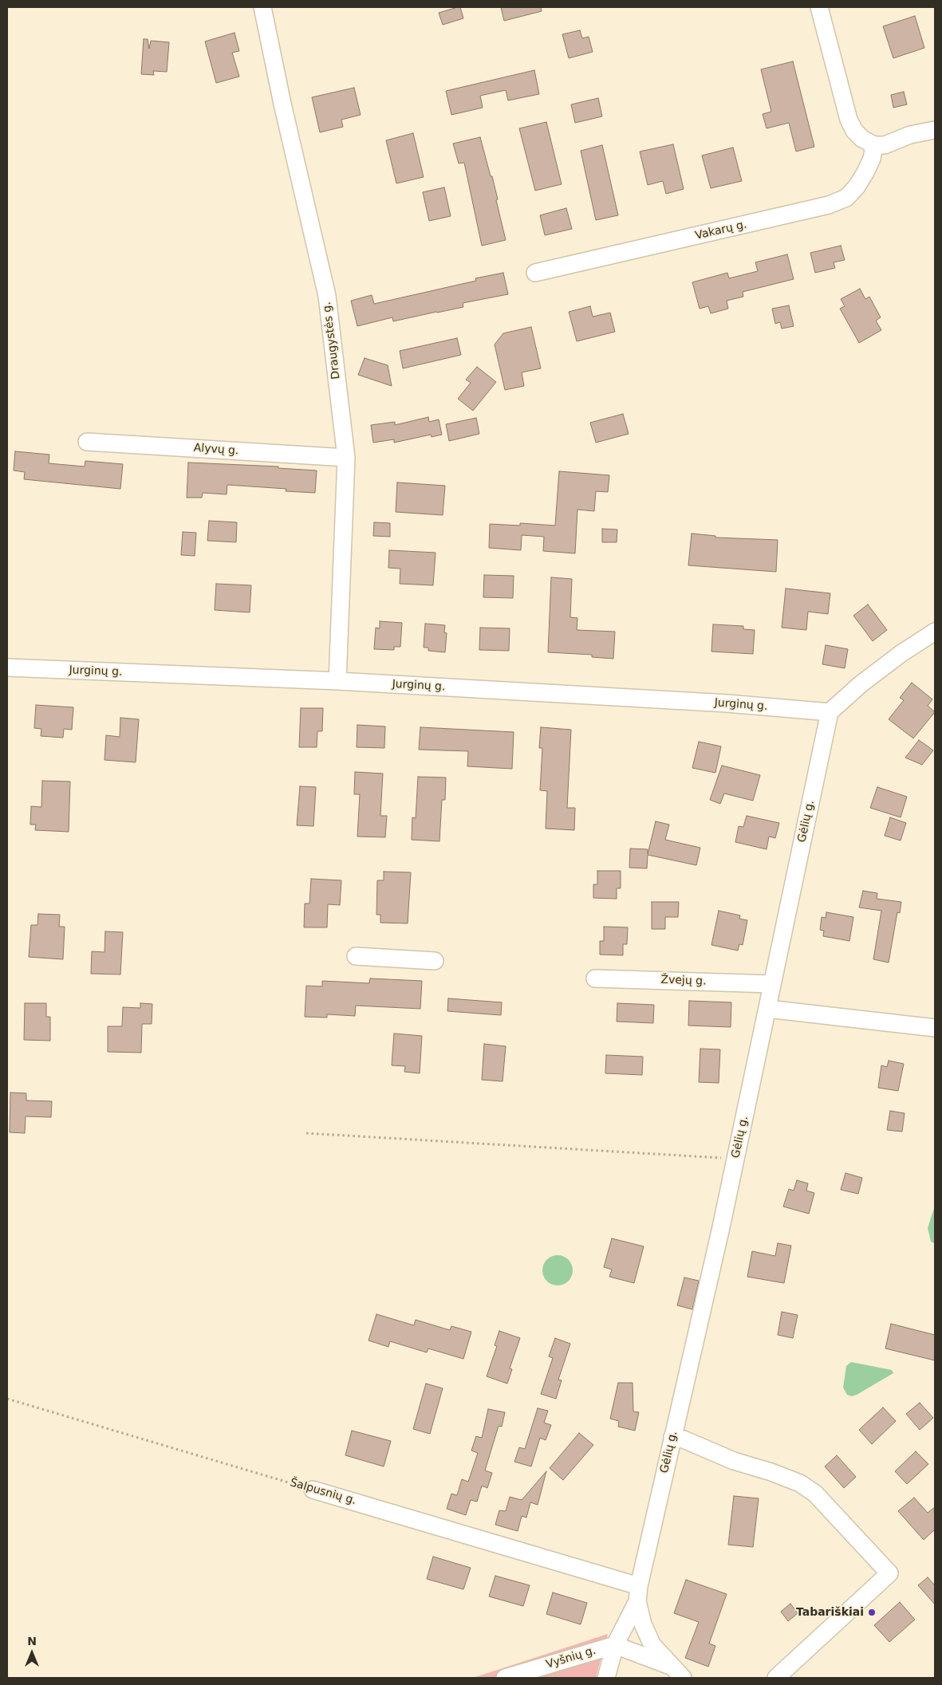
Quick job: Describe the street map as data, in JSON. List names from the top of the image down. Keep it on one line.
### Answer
{"streets":{"street":["Vakarų g.","Draugystės g.","Alyvų g.","Jurginų g.","Gėlių g.","Žvejų g.","Šalpusnių g.","Vyšnių g."]},"crossings":[["Draugystės g.","Alyvų g."],["Draugystės g.","Jurginų g."],["Jurginų g.","Gėlių g."],["Gėlių g.","Žvejų g."],["Gėlių g.","Šalpusnių g."]],"places":["Tabariškiai"],"north":"top"}
